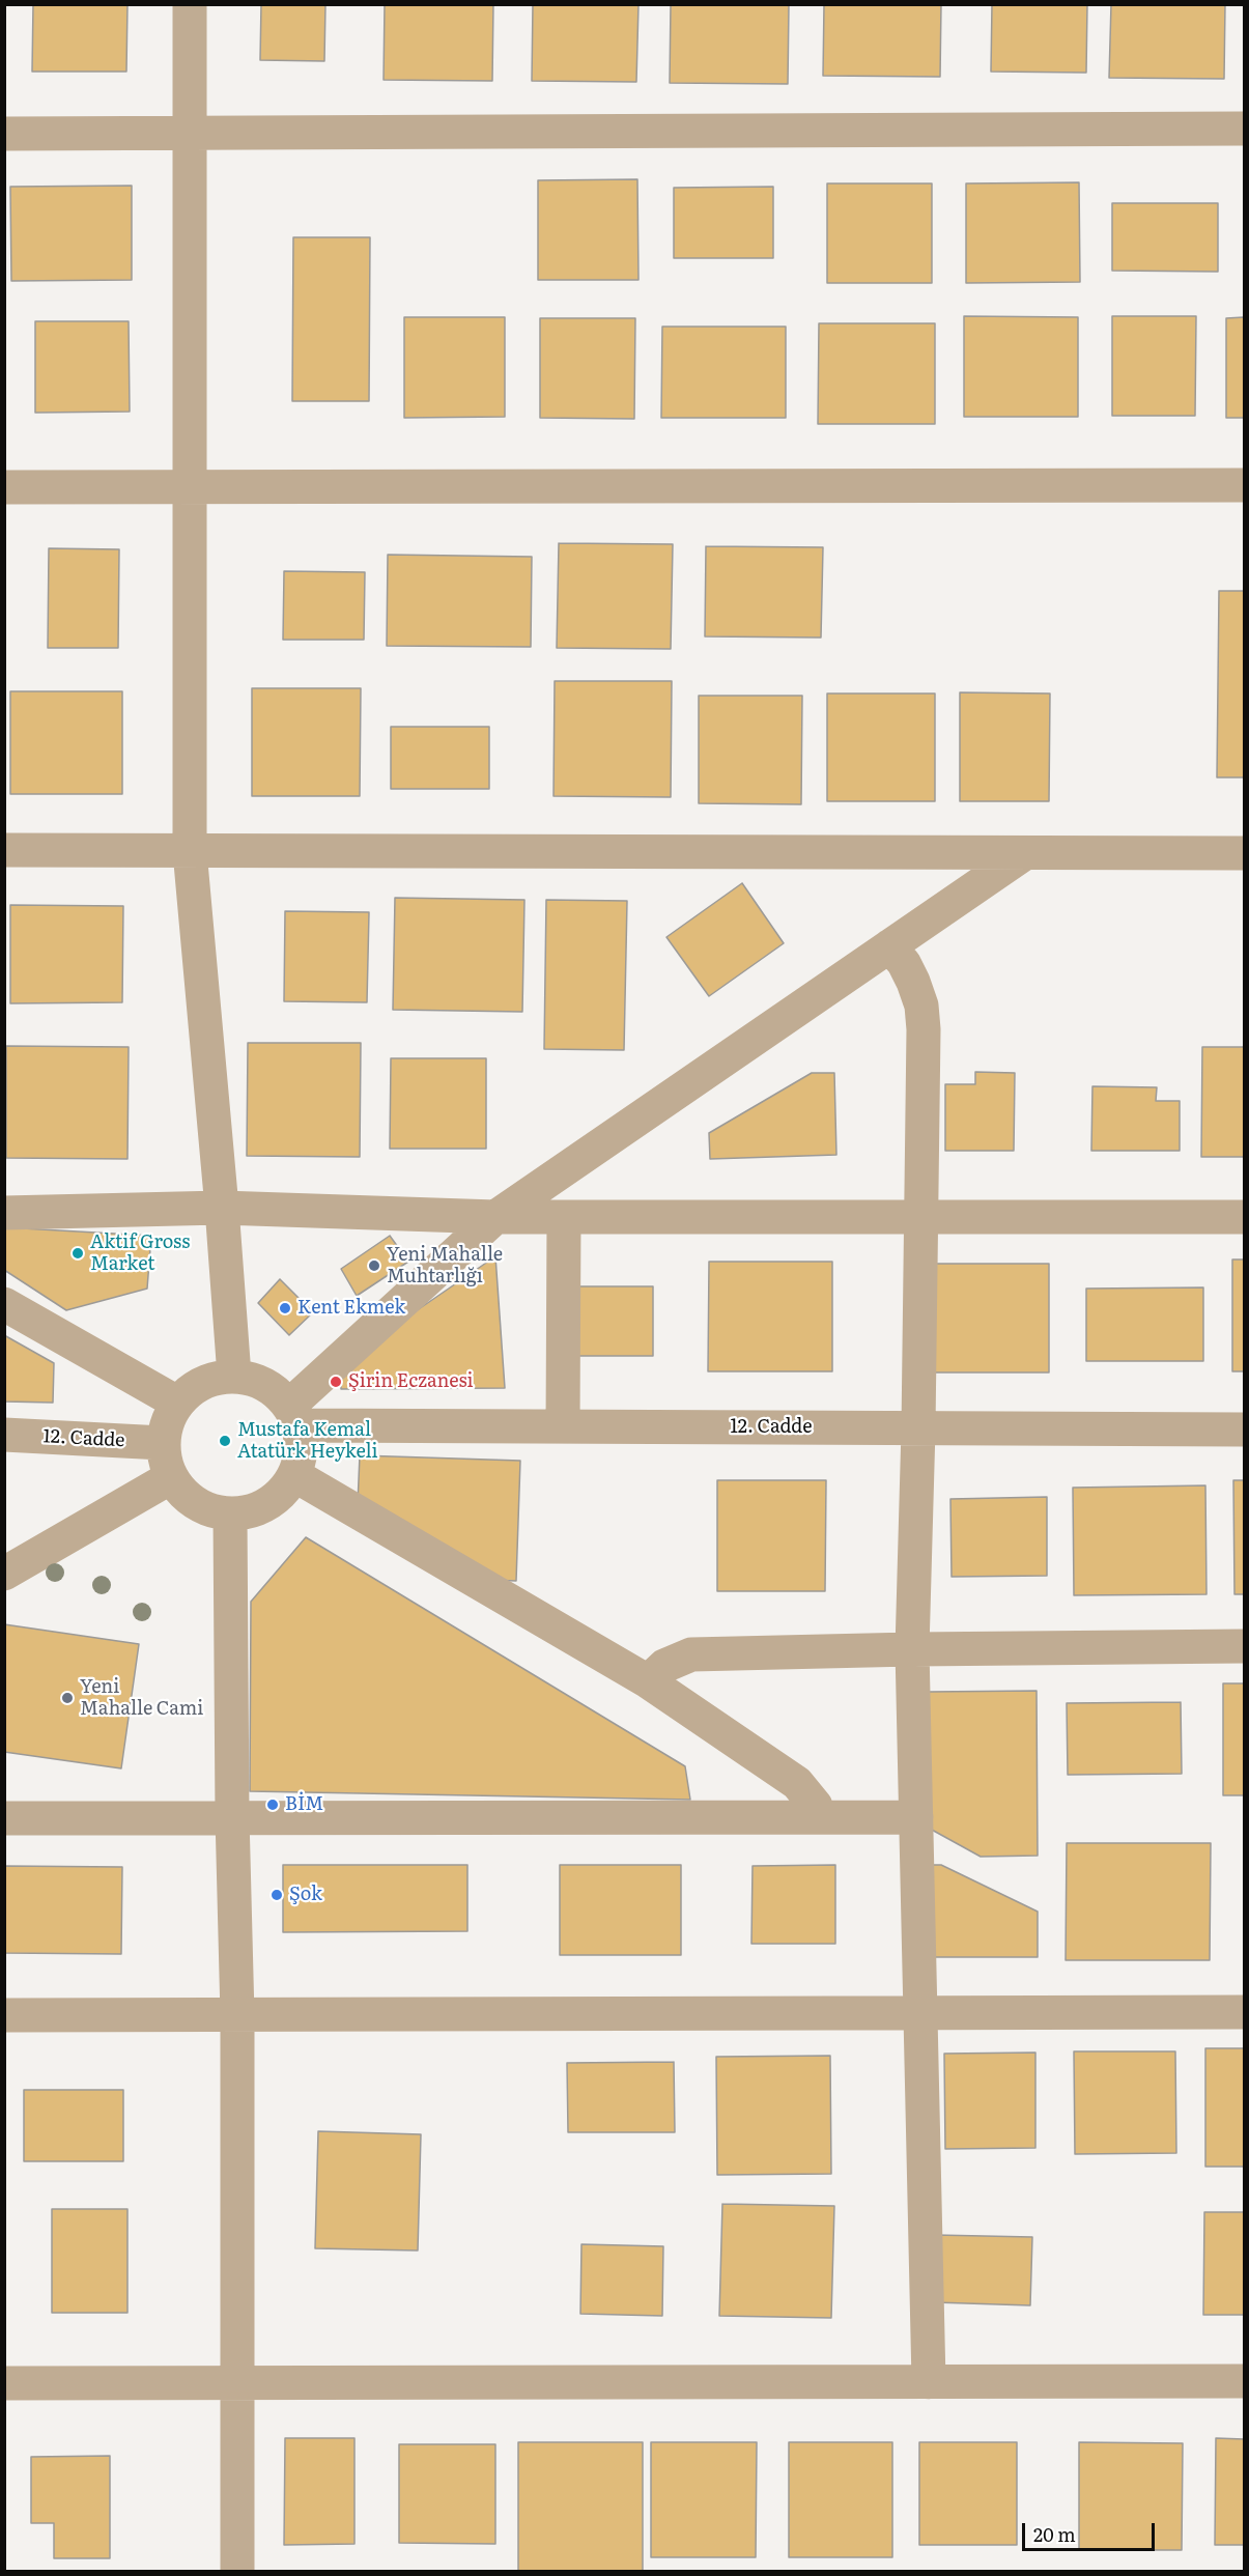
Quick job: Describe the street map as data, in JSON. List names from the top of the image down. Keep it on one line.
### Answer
{"streets":{"street":["12. Cadde"]},"places":["Aktif Gross Market","Yeni Mahalle Muhtarlığı","Kent Ekmek","Şirin Eczanesi","Mustafa Kemal Atatürk Heykeli","Yeni Mahalle Cami","BİM","Şok"],"scale_bar":"20 m"}
